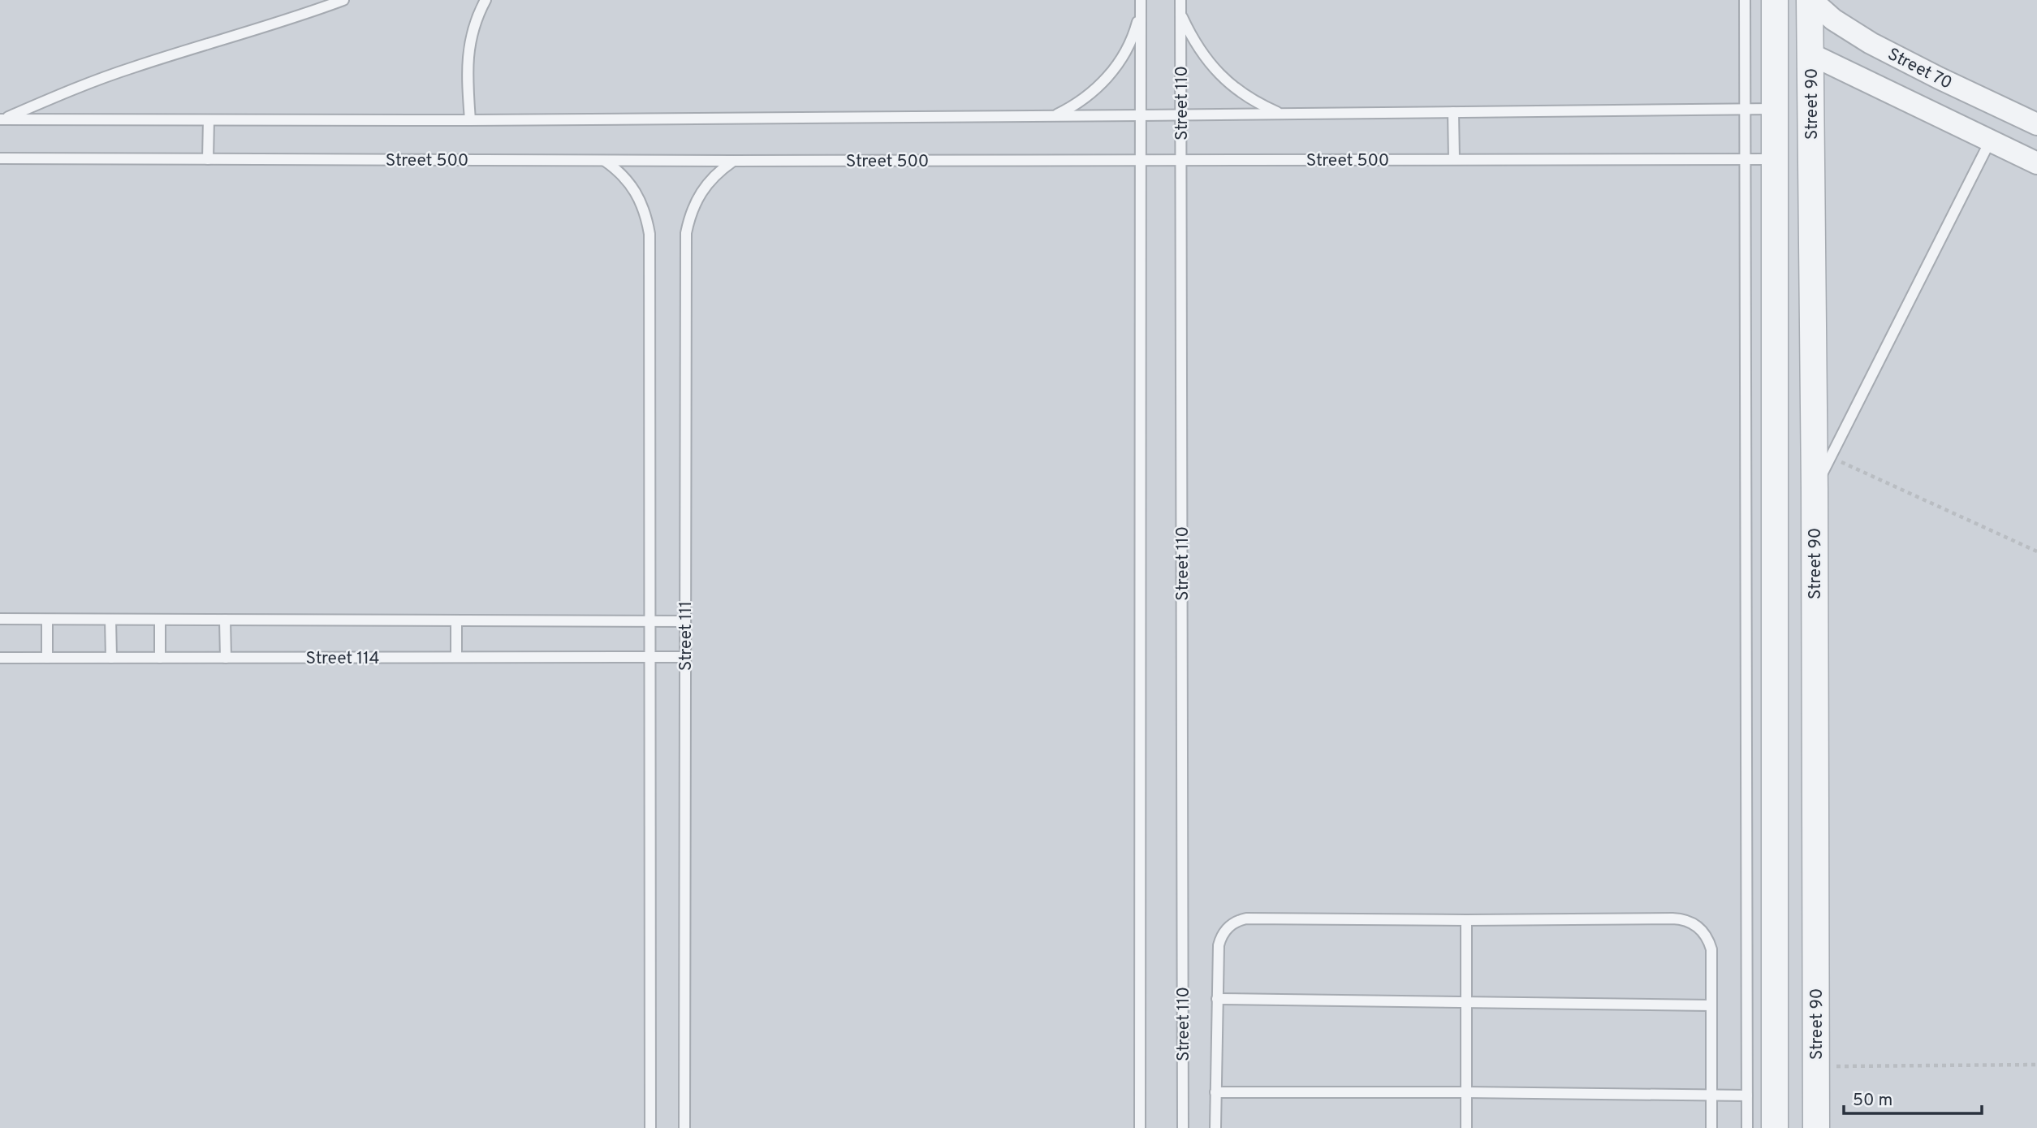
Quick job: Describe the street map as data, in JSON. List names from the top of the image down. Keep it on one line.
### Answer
{"streets":{"street":["Street 70","Street 90"],"lane":["Street 110","Street 500","Street 111","Street 114"]},"crossings":[["Street 70","Street 90"],["Street 110","Street 500"],["Street 500","Street 111"],["Street 111","Street 114"]],"scale_bar":"50 m"}
